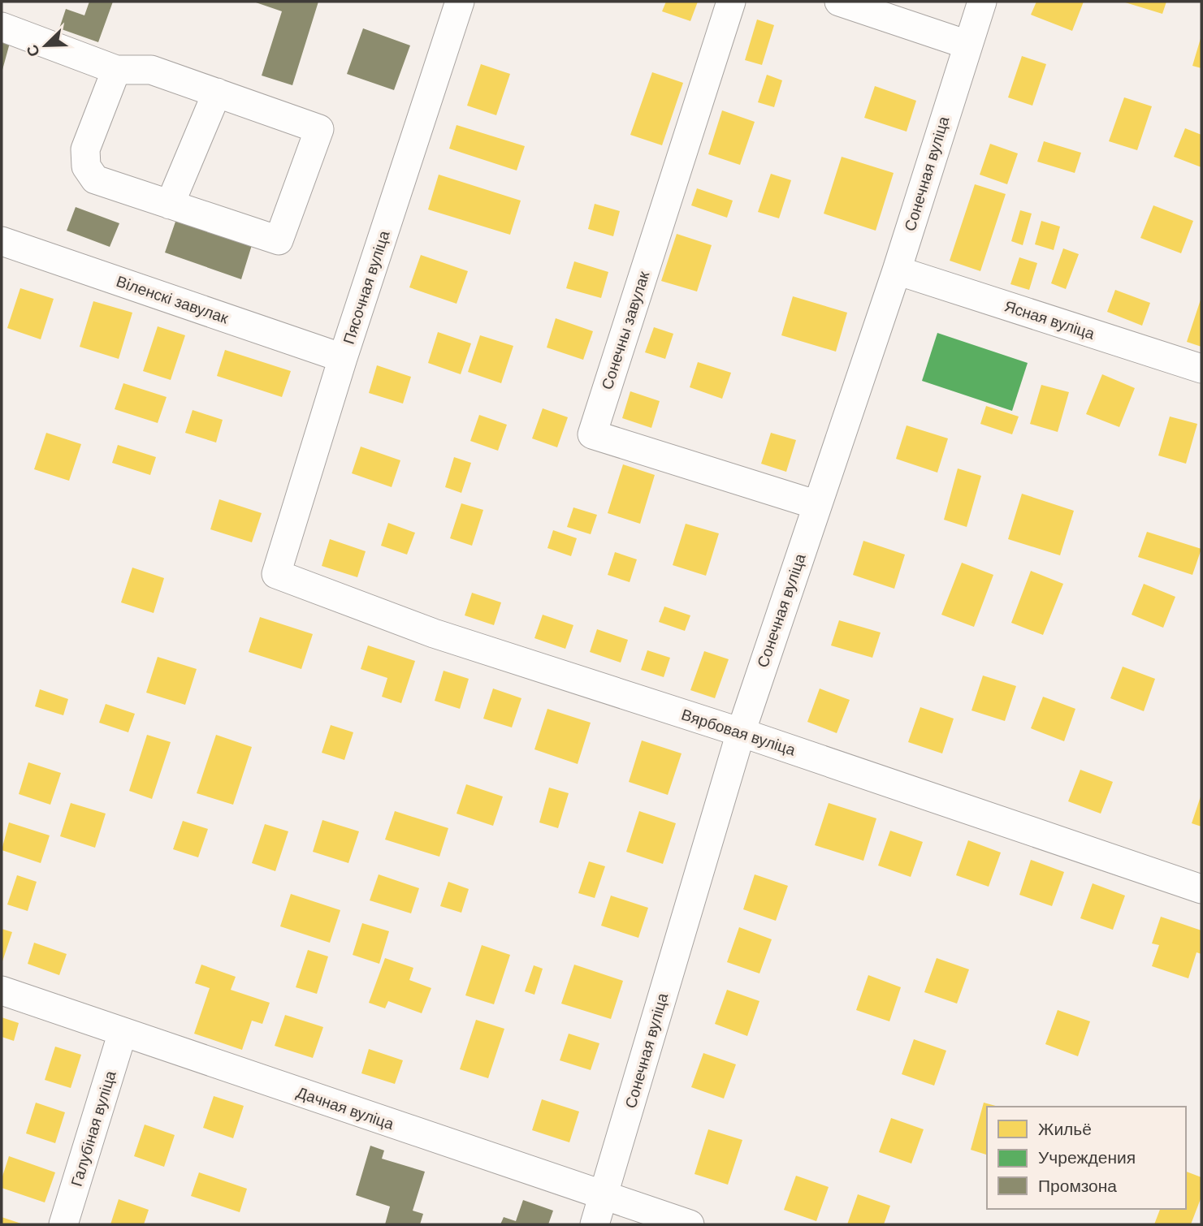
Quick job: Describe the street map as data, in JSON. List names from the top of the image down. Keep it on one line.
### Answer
{"streets":{"street":["Сонечная вуліца","Пясочная вуліца","Віленскі завулак","Ясная вуліца","Сонечны завулак","Вярбовая вуліца","Дачная вуліца","Галубіная вуліца"]},"crossings":[["Сонечная вуліца","Ясная вуліца"],["Сонечная вуліца","Сонечны завулак"],["Сонечная вуліца","Вярбовая вуліца"],["Сонечная вуліца","Дачная вуліца"],["Пясочная вуліца","Віленскі завулак"],["Пясочная вуліца","Вярбовая вуліца"],["Дачная вуліца","Галубіная вуліца"]],"legend":["Жильё","Учреждения","Промзона"],"north":"bottom left"}
